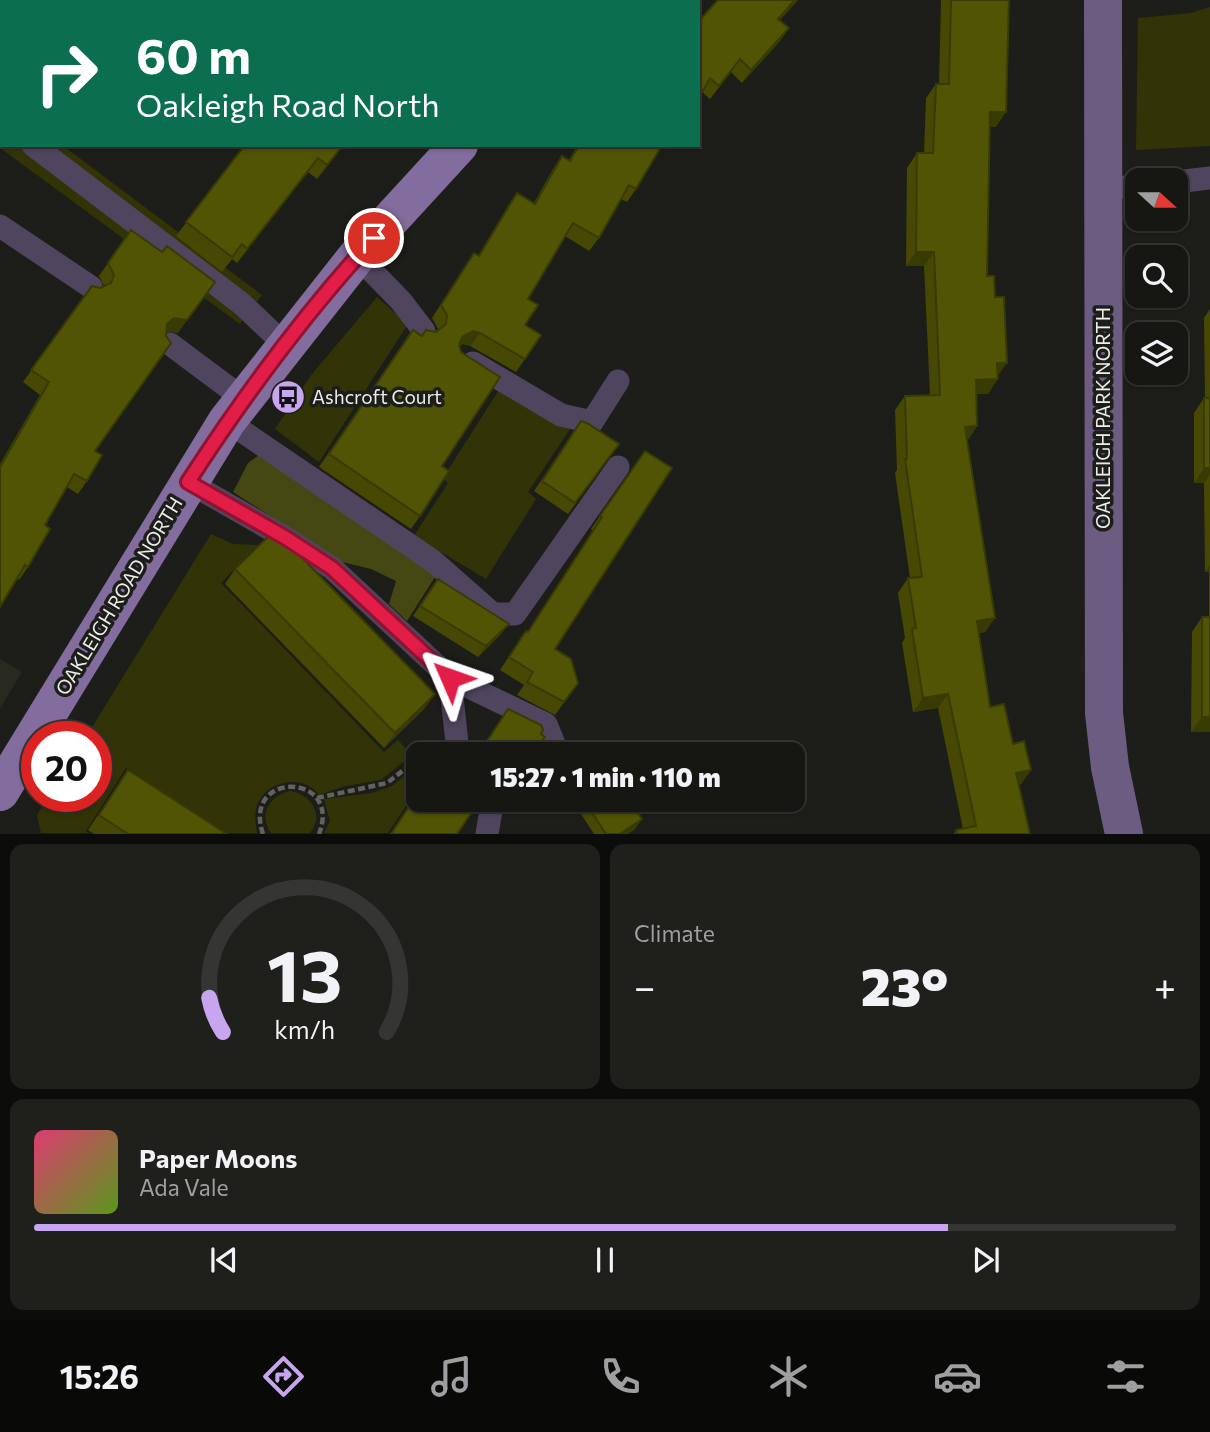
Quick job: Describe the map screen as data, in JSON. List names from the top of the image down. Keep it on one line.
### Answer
{"streets":{"main road":["OAKLEIGH ROAD NORTH"],"street":["OAKLEIGH PARK NORTH"]},"places":{"bus stop":["Ashcroft Court"]},"north":"right","page":{"turn":["60 m","Oakleigh Road North"],"limit":"20","trip":"15:27 · 1 min · 110 m","tile":"Climate","heat":["−","23°","+"],"song":["Paper Moons","Ada Vale"],"tabs":"15:26","gauge":["13","km/h"]}}
